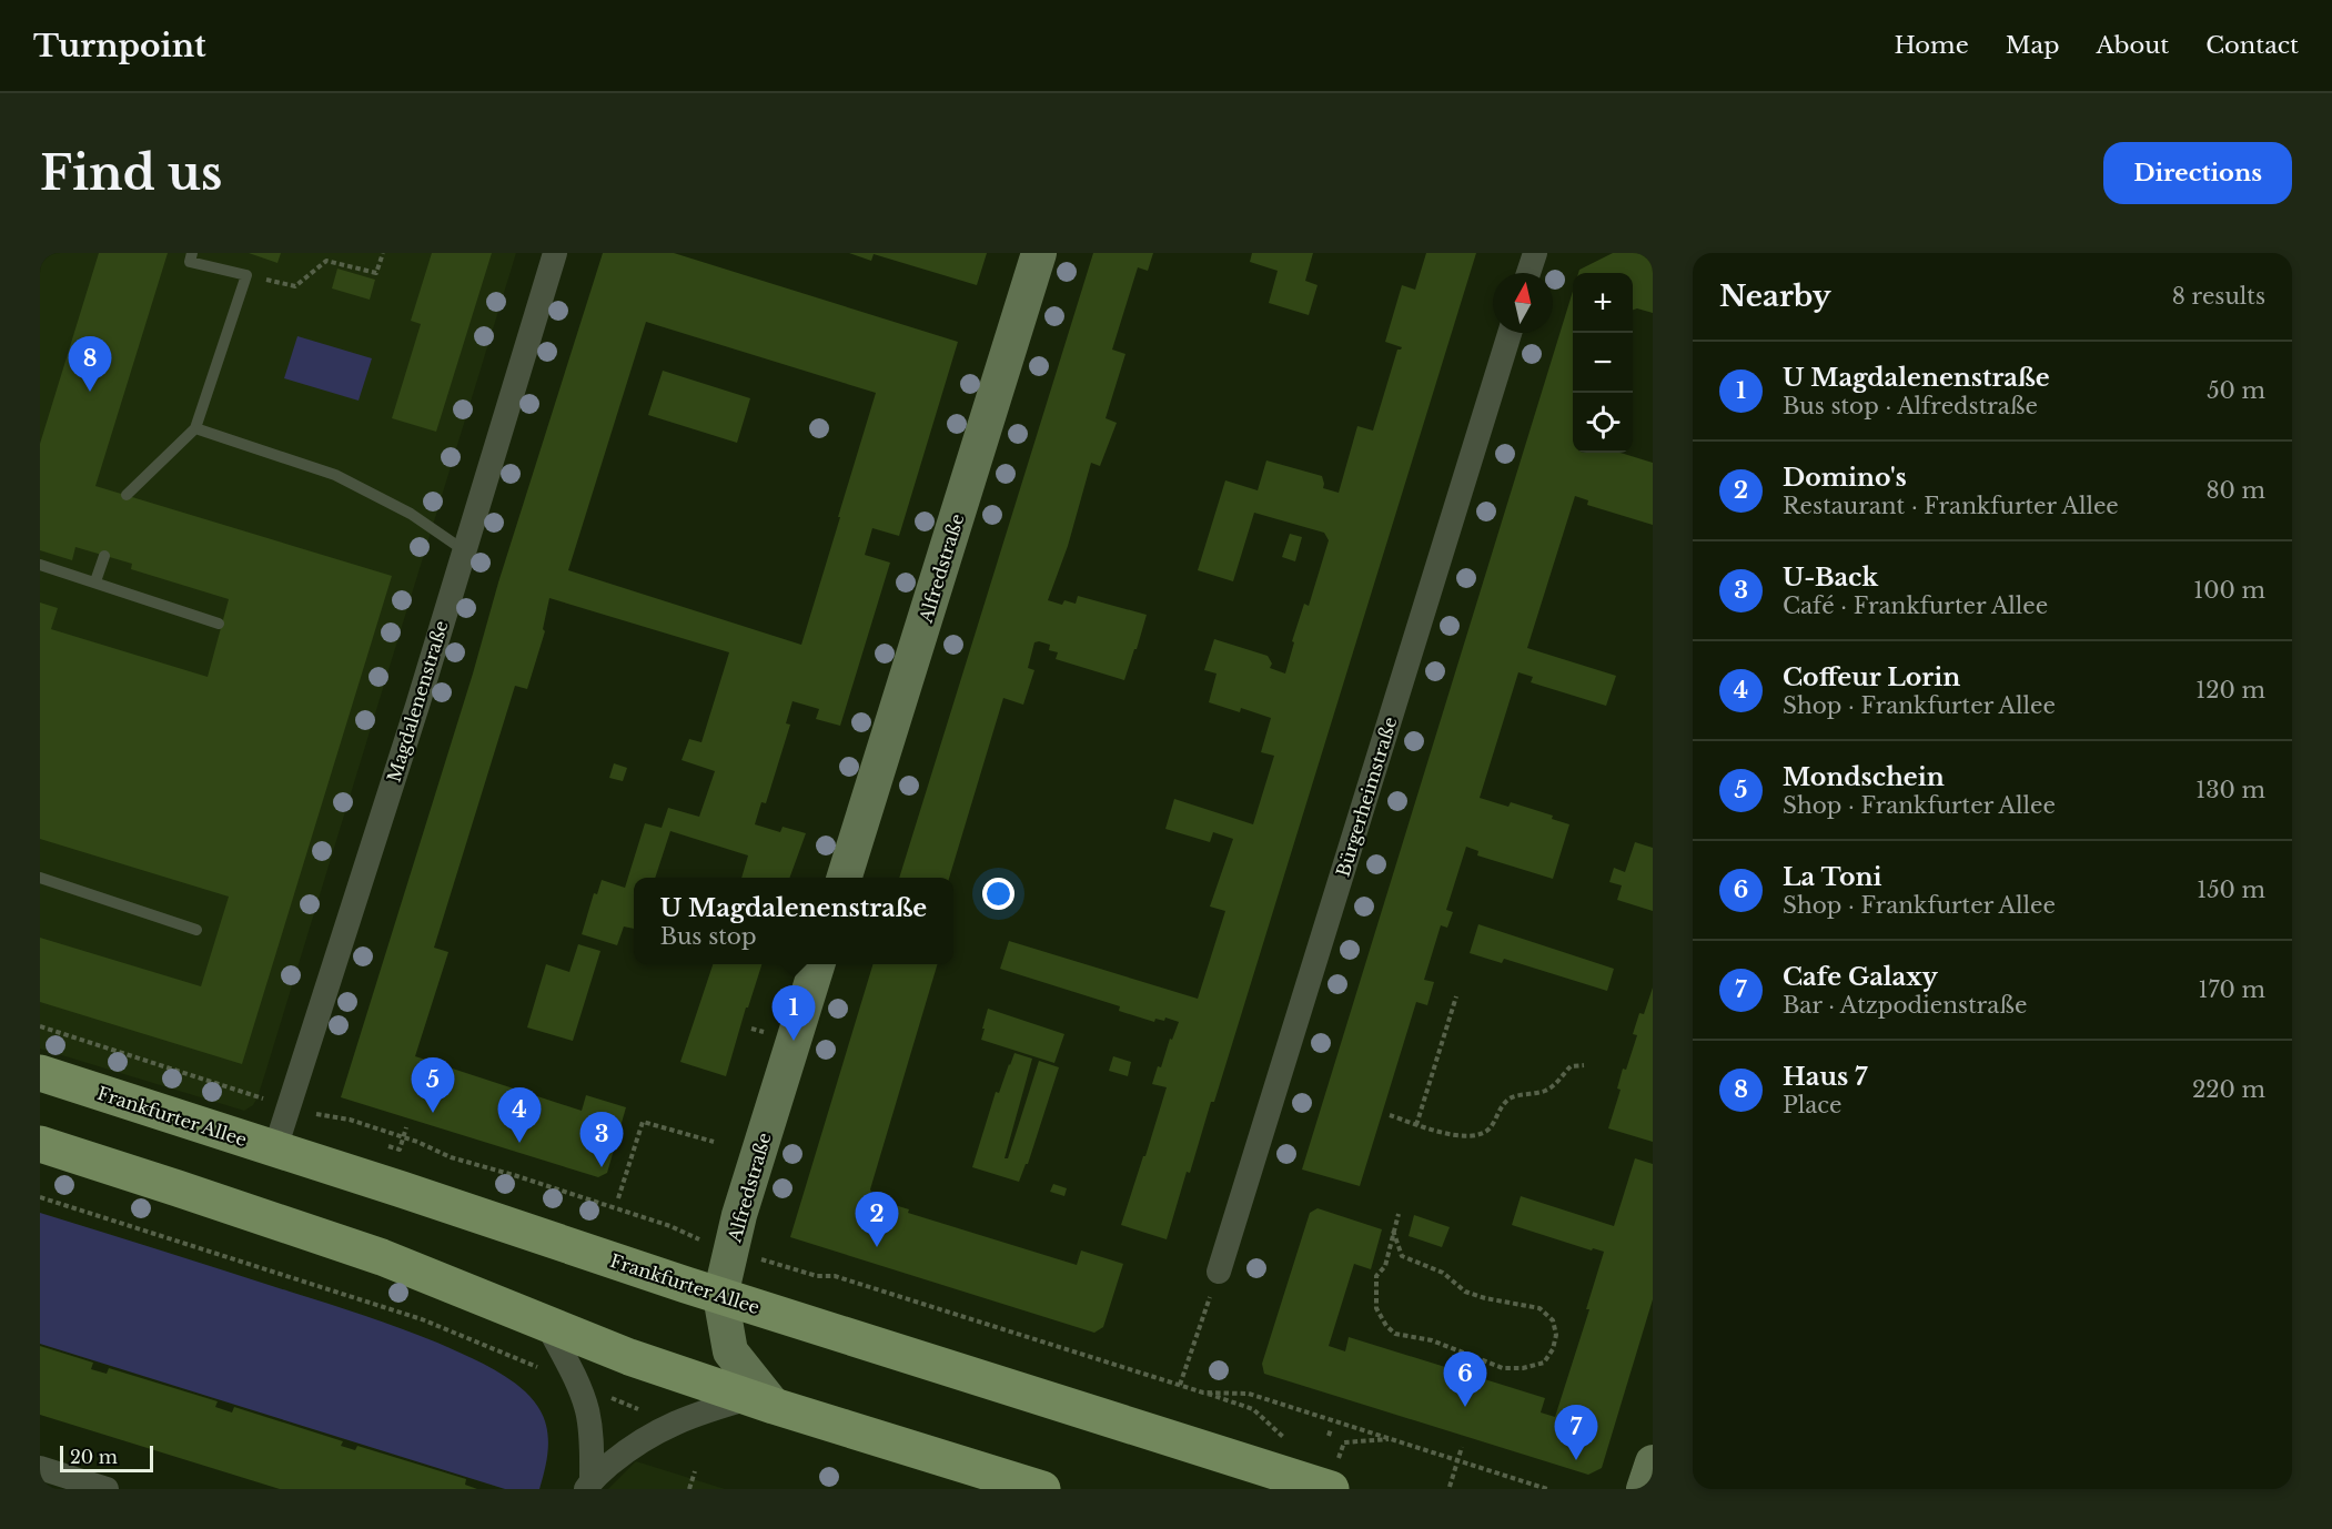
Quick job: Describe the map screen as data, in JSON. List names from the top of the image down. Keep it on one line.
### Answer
{"streets":{"main road":["Frankfurter Allee"],"street":["Alfredstraße","Magdalenenstraße","Bürgerheimstraße"]},"crossings":[["Alfredstraße","Frankfurter Allee"],["Magdalenenstraße","Frankfurter Allee"]],"scale_bar":"20 m","north":"top","page":{"header":"Turnpoint","nav":["Home","Map","About","Contact"],"buttons":"Directions","title":"Find us","heading":["Nearby","8 results"],"map_buttons":["+","−"],"pins":["8","1","5","4","3","2","6","7"],"list":[{"mark":"1","name":"U Magdalenenstraße","note":"Bus stop · Alfredstraße","value":"50 m"},{"mark":"2","name":"Domino's","note":"Restaurant · Frankfurter Allee","value":"80 m"},{"mark":"3","name":"U-Back","note":"Café · Frankfurter Allee","value":"100 m"},{"mark":"4","name":"Coffeur Lorin","note":"Shop · Frankfurter Allee","value":"120 m"},{"mark":"5","name":"Mondschein","note":"Shop · Frankfurter Allee","value":"130 m"},{"mark":"6","name":"La Toni","note":"Shop · Frankfurter Allee","value":"150 m"},{"mark":"7","name":"Cafe Galaxy","note":"Bar · Atzpodienstraße","value":"170 m"},{"mark":"8","name":"Haus 7","note":"Place","value":"220 m"}],"popup":["U Magdalenenstraße","Bus stop"],"scale":"20 m"}}
